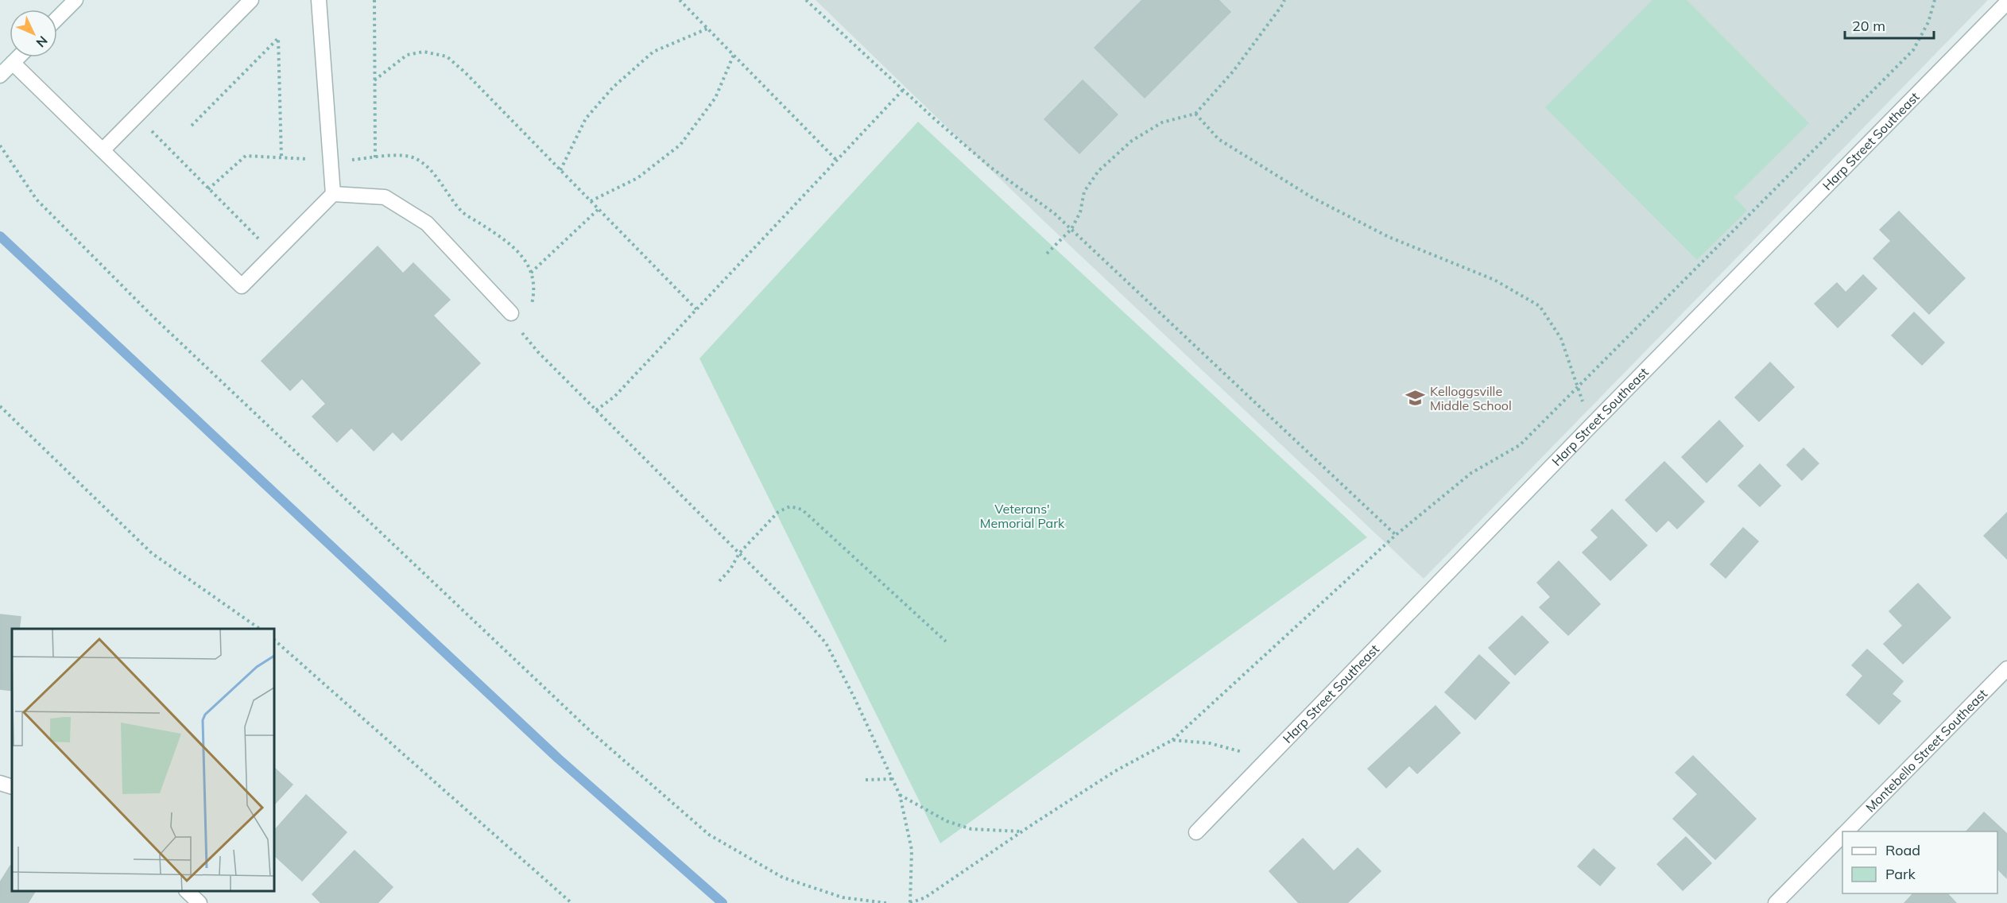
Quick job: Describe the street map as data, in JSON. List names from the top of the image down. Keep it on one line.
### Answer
{"streets":{"street":["Harp Street Southeast","Montebello Street Southeast"]},"parks":["Veterans' Memorial Park"],"places":{"school or university":["Kelloggsville Middle School"]},"legend":["Road","Park"],"scale_bar":"20 m","north":"bottom right"}
